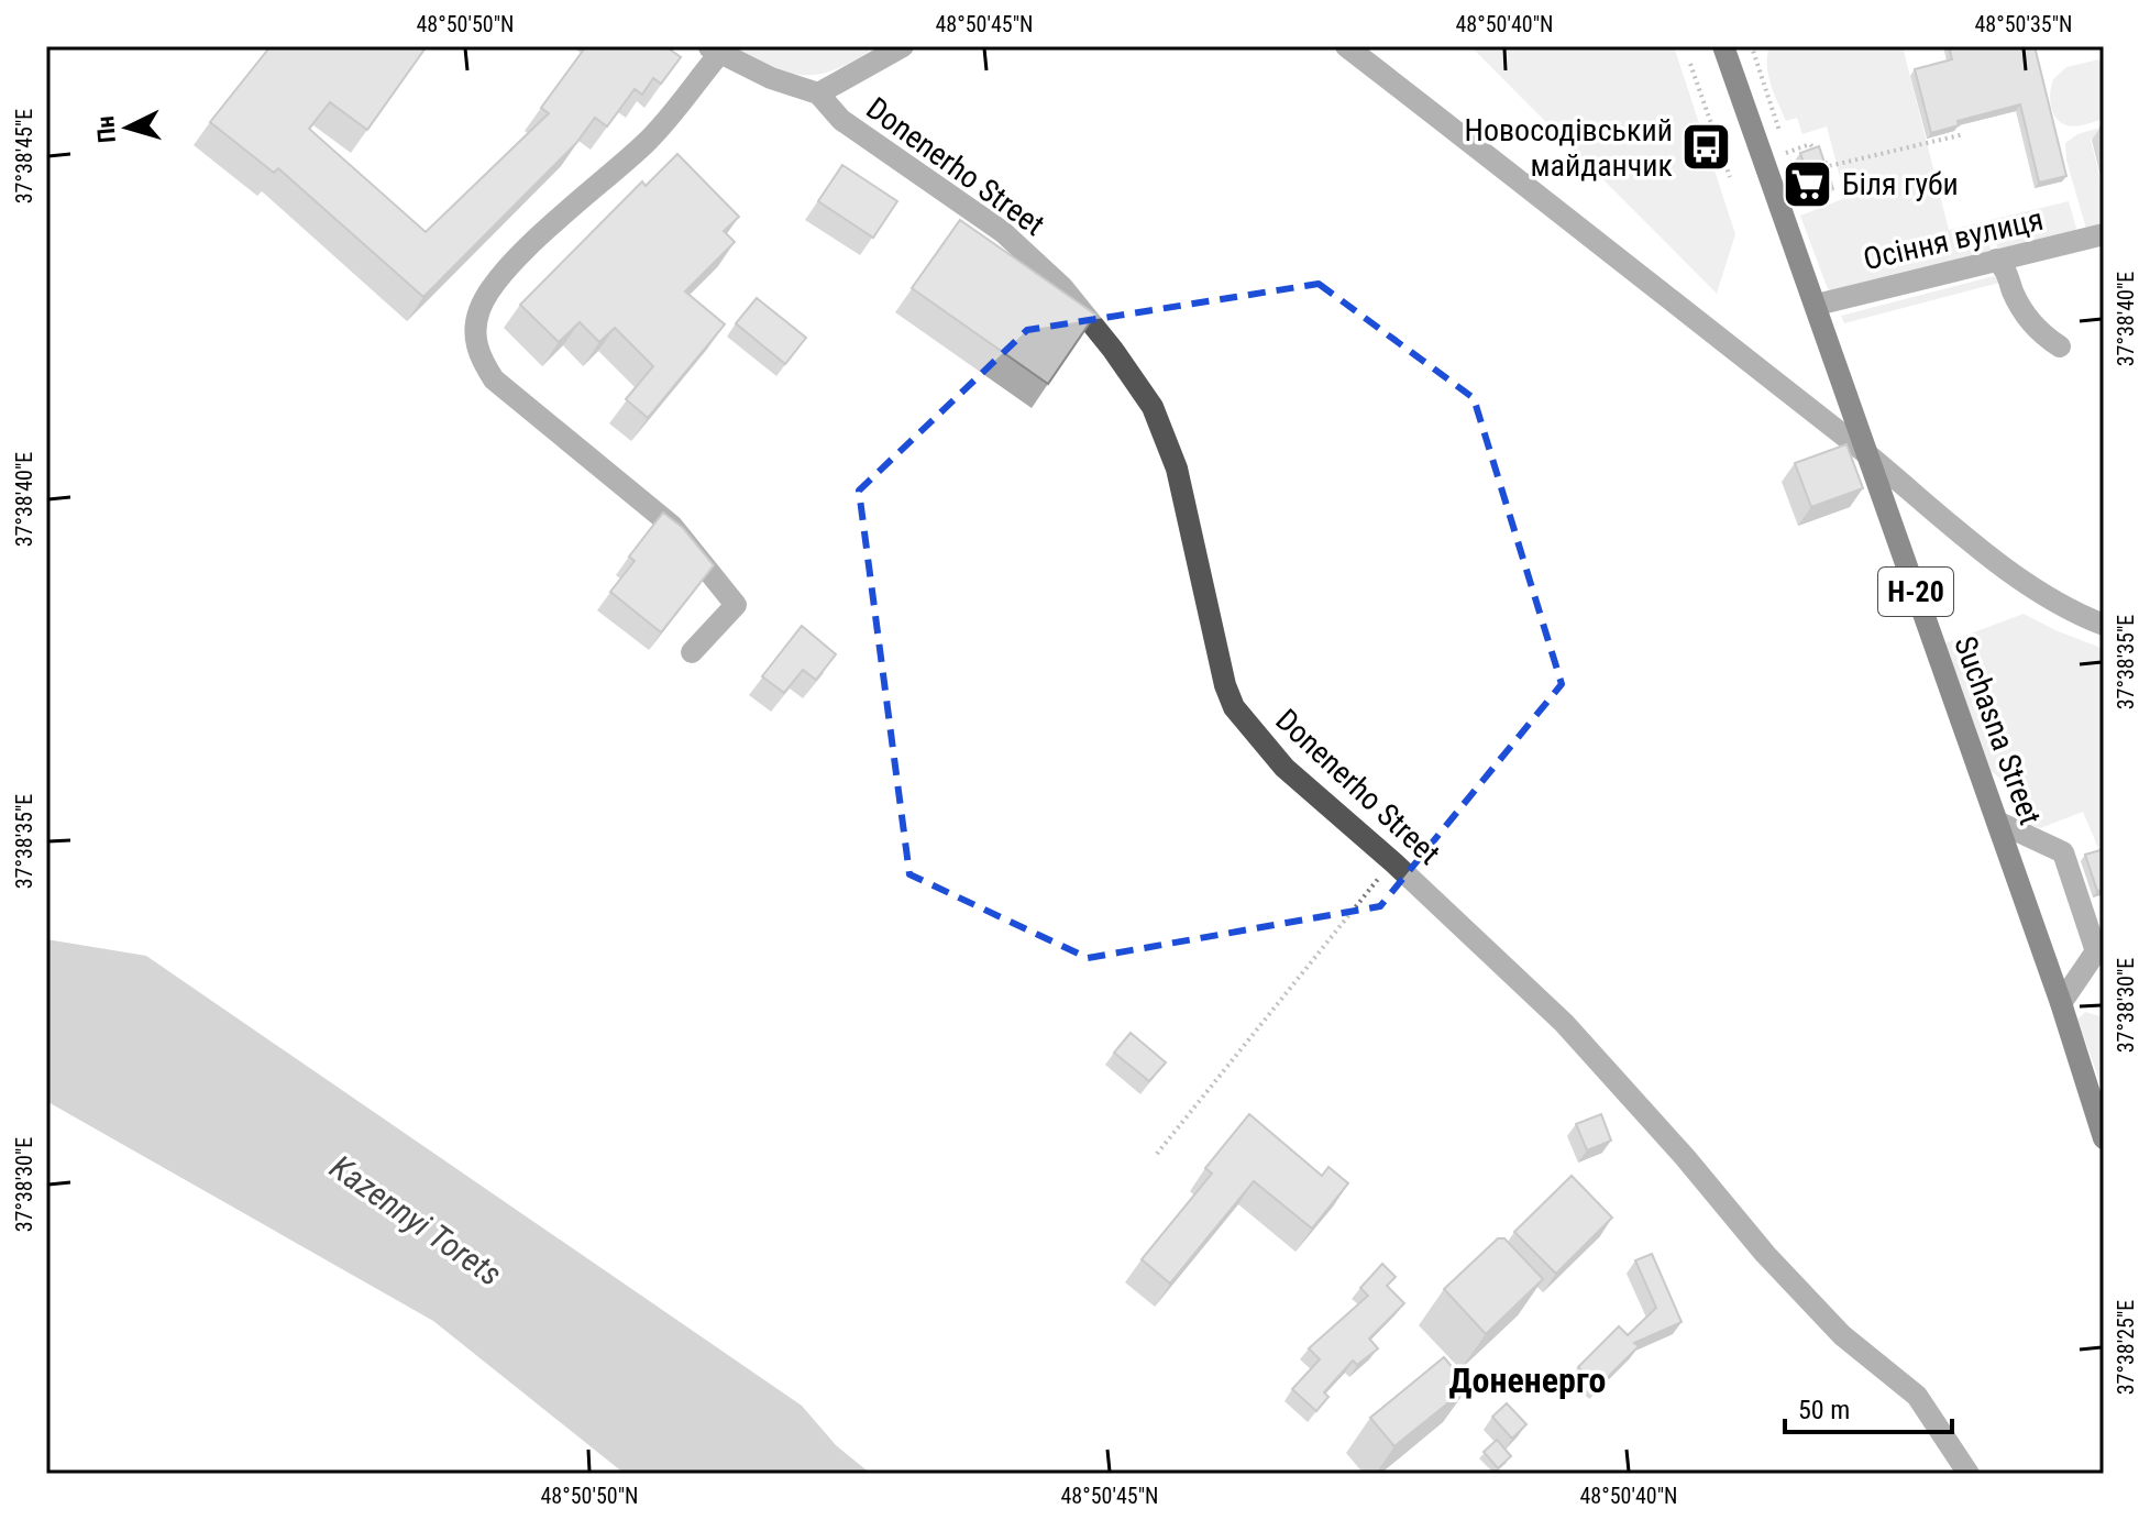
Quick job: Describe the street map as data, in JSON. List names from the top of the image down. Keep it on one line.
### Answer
{"streets":{"main road":["Н-20","Suchasna Street"],"street":["Donenerho Street","Осіння вулиця"]},"crossings":[["Осіння вулиця","Suchasna Street"]],"districts":["Доненерго"],"water":["Kazennyi Torets"],"places":{"bus stop":["Новосодівський майданчик"],"supermarket":["Біля губи"]},"scale_bar":"50 m","north":"left","coordinates":["48°50'50\"N","48°50'45\"N","48°50'40\"N","48°50'35\"N","37°38'45\"E","37°38'40\"E","37°38'35\"E","37°38'30\"E","37°38'25\"E"]}
